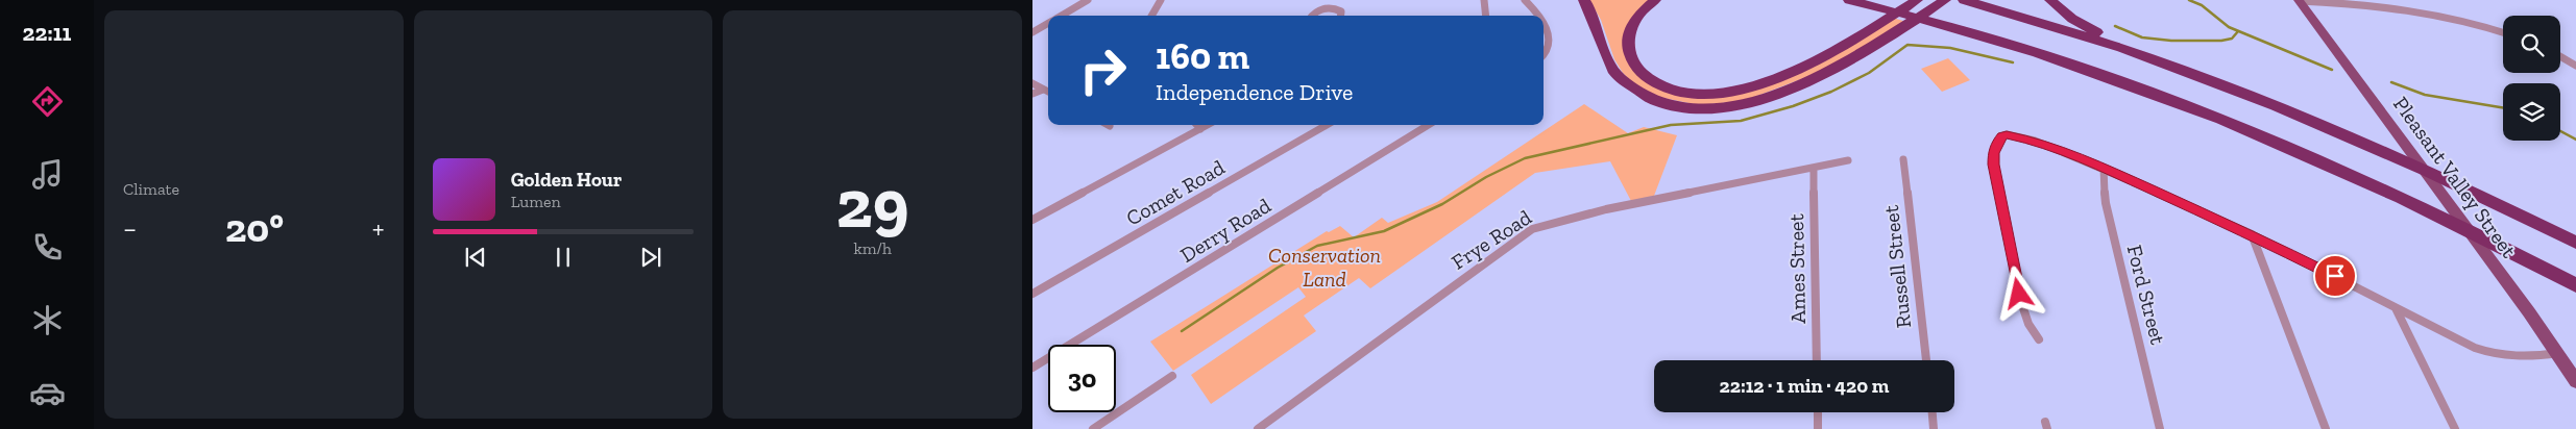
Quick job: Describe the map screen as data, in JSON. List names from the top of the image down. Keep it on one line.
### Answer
{"streets":{"main road":["Pleasant Valley Street"],"street":["Comet Road","Derry Road","Frye Road","Russell Street","Ames Street","Ford Street"]},"crossings":[["Frye Road","Ames Street"]],"parks":["Conservation Land"],"page":{"tabs":"22:11","tile":["Climate",["29","km/h"]],"turn":["160 m","Independence Drive"],"song":["Golden Hour","Lumen"],"heat":["−","20°","+"],"limit":"30","trip":"22:12 · 1 min · 420 m"}}
